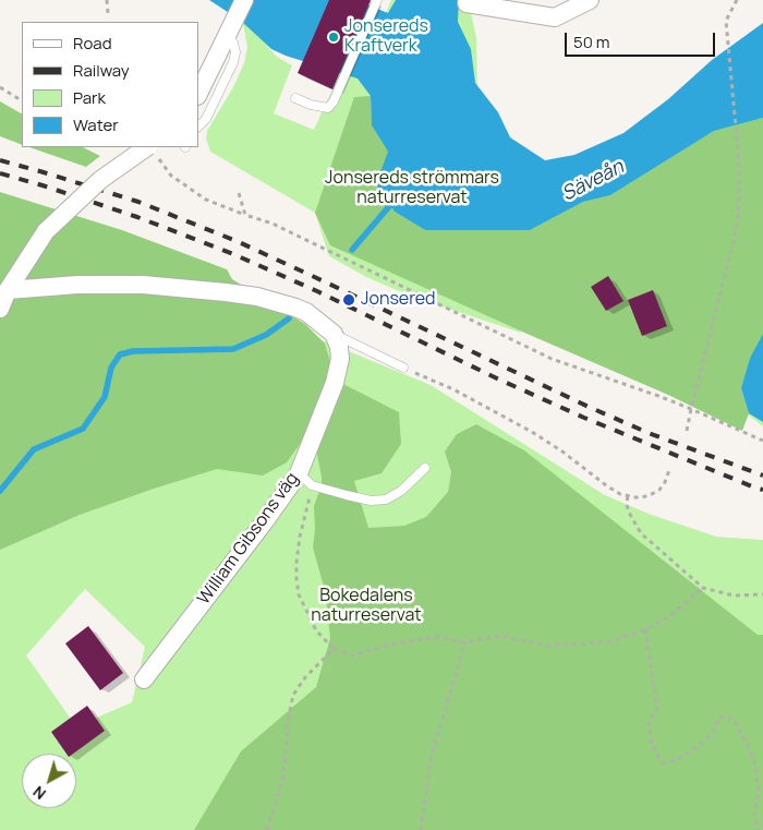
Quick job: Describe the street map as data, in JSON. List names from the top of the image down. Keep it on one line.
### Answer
{"streets":{"street":["William Gibsons väg"]},"water":["Säveån"],"parks":["Jonsereds strömmars naturreservat","Bokedalens naturreservat"],"places":["Jonsereds Kraftverk","Jonsered"],"legend":["Road","Railway","Park","Water"],"scale_bar":"50 m","north":"bottom left"}
